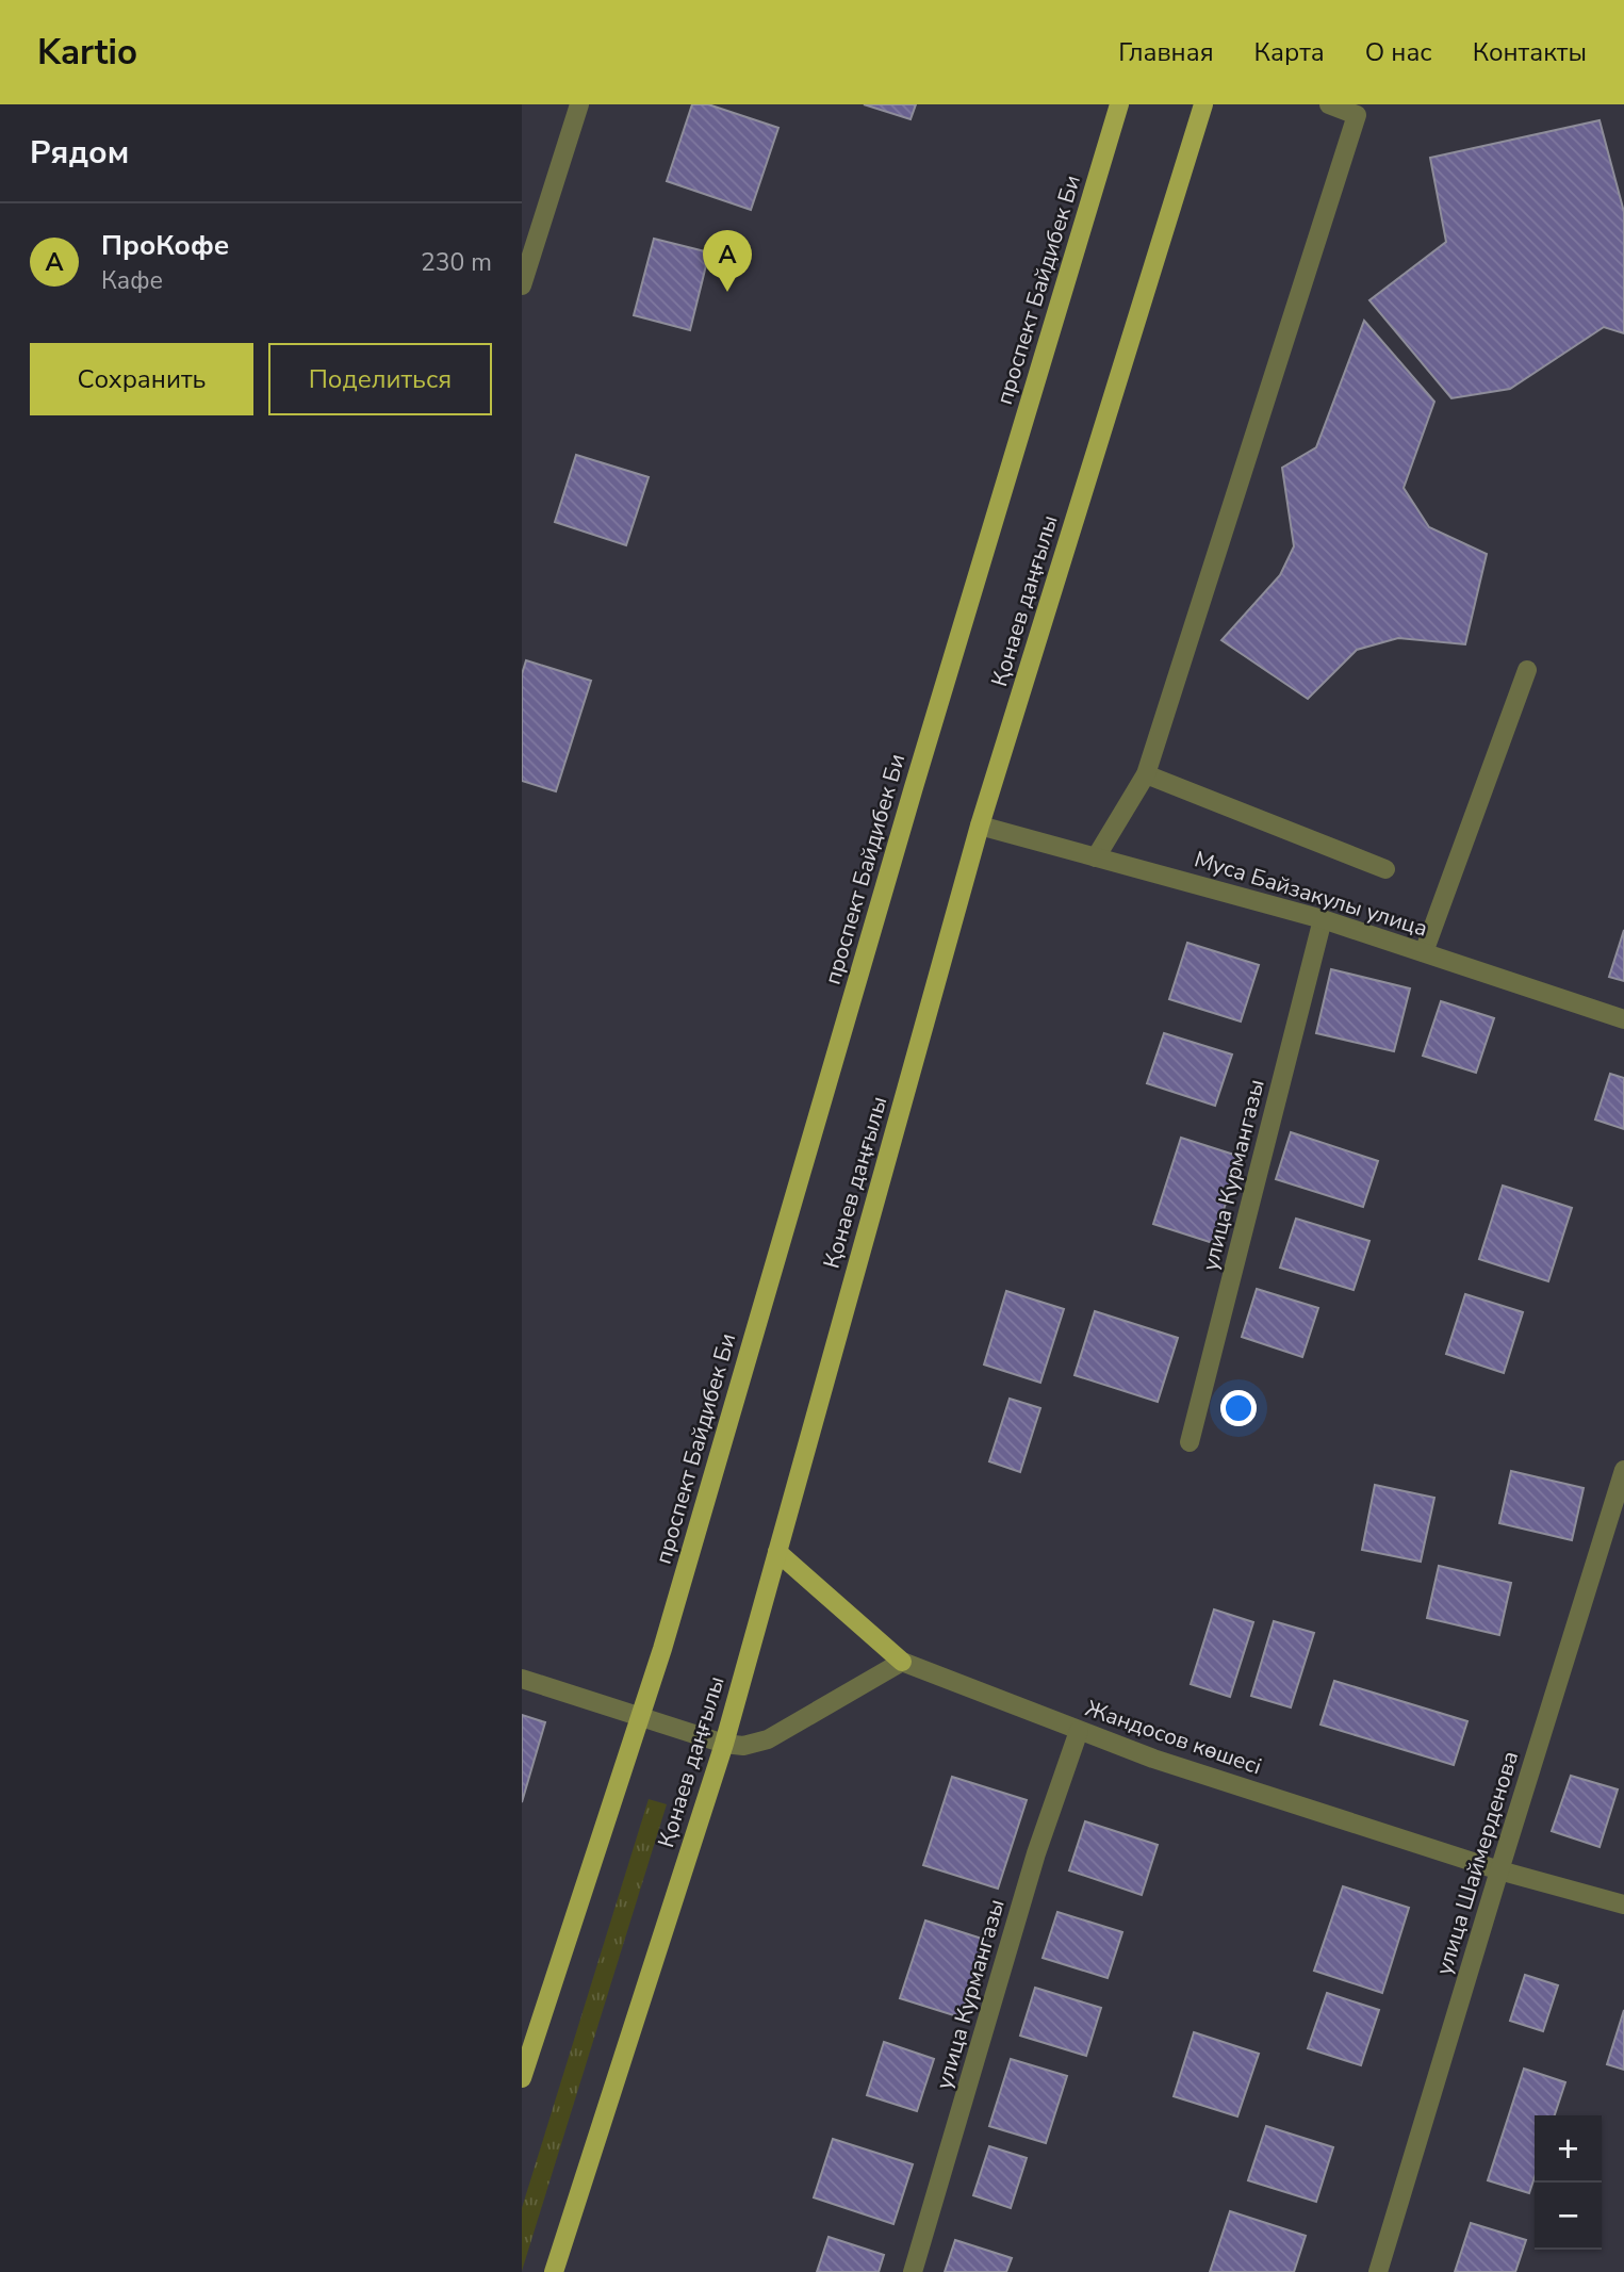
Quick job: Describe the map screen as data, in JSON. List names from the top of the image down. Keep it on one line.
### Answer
{"streets":{"main road":["проспект Байдибек Би","Қонаев даңғылы"],"street":["Муса Байзакулы улица","улица Курмангазы","Жандосов көшесі","улица Шаймерденова"]},"crossings":[["Қонаев даңғылы","Муса Байзакулы улица"],["Муса Байзакулы улица","улица Курмангазы"],["улица Курмангазы","Жандосов көшесі"],["Жандосов көшесі","улица Шаймерденова"]],"page":{"header":"Kartio","nav":["Главная","Карта","О нас","Контакты"],"heading":"Рядом","list":[{"mark":"A","name":"ПроКофе","note":"Кафе","value":"230 m"}],"pins":"A","buttons":["Сохранить","Поделиться"],"map_buttons":["+","−"]}}
